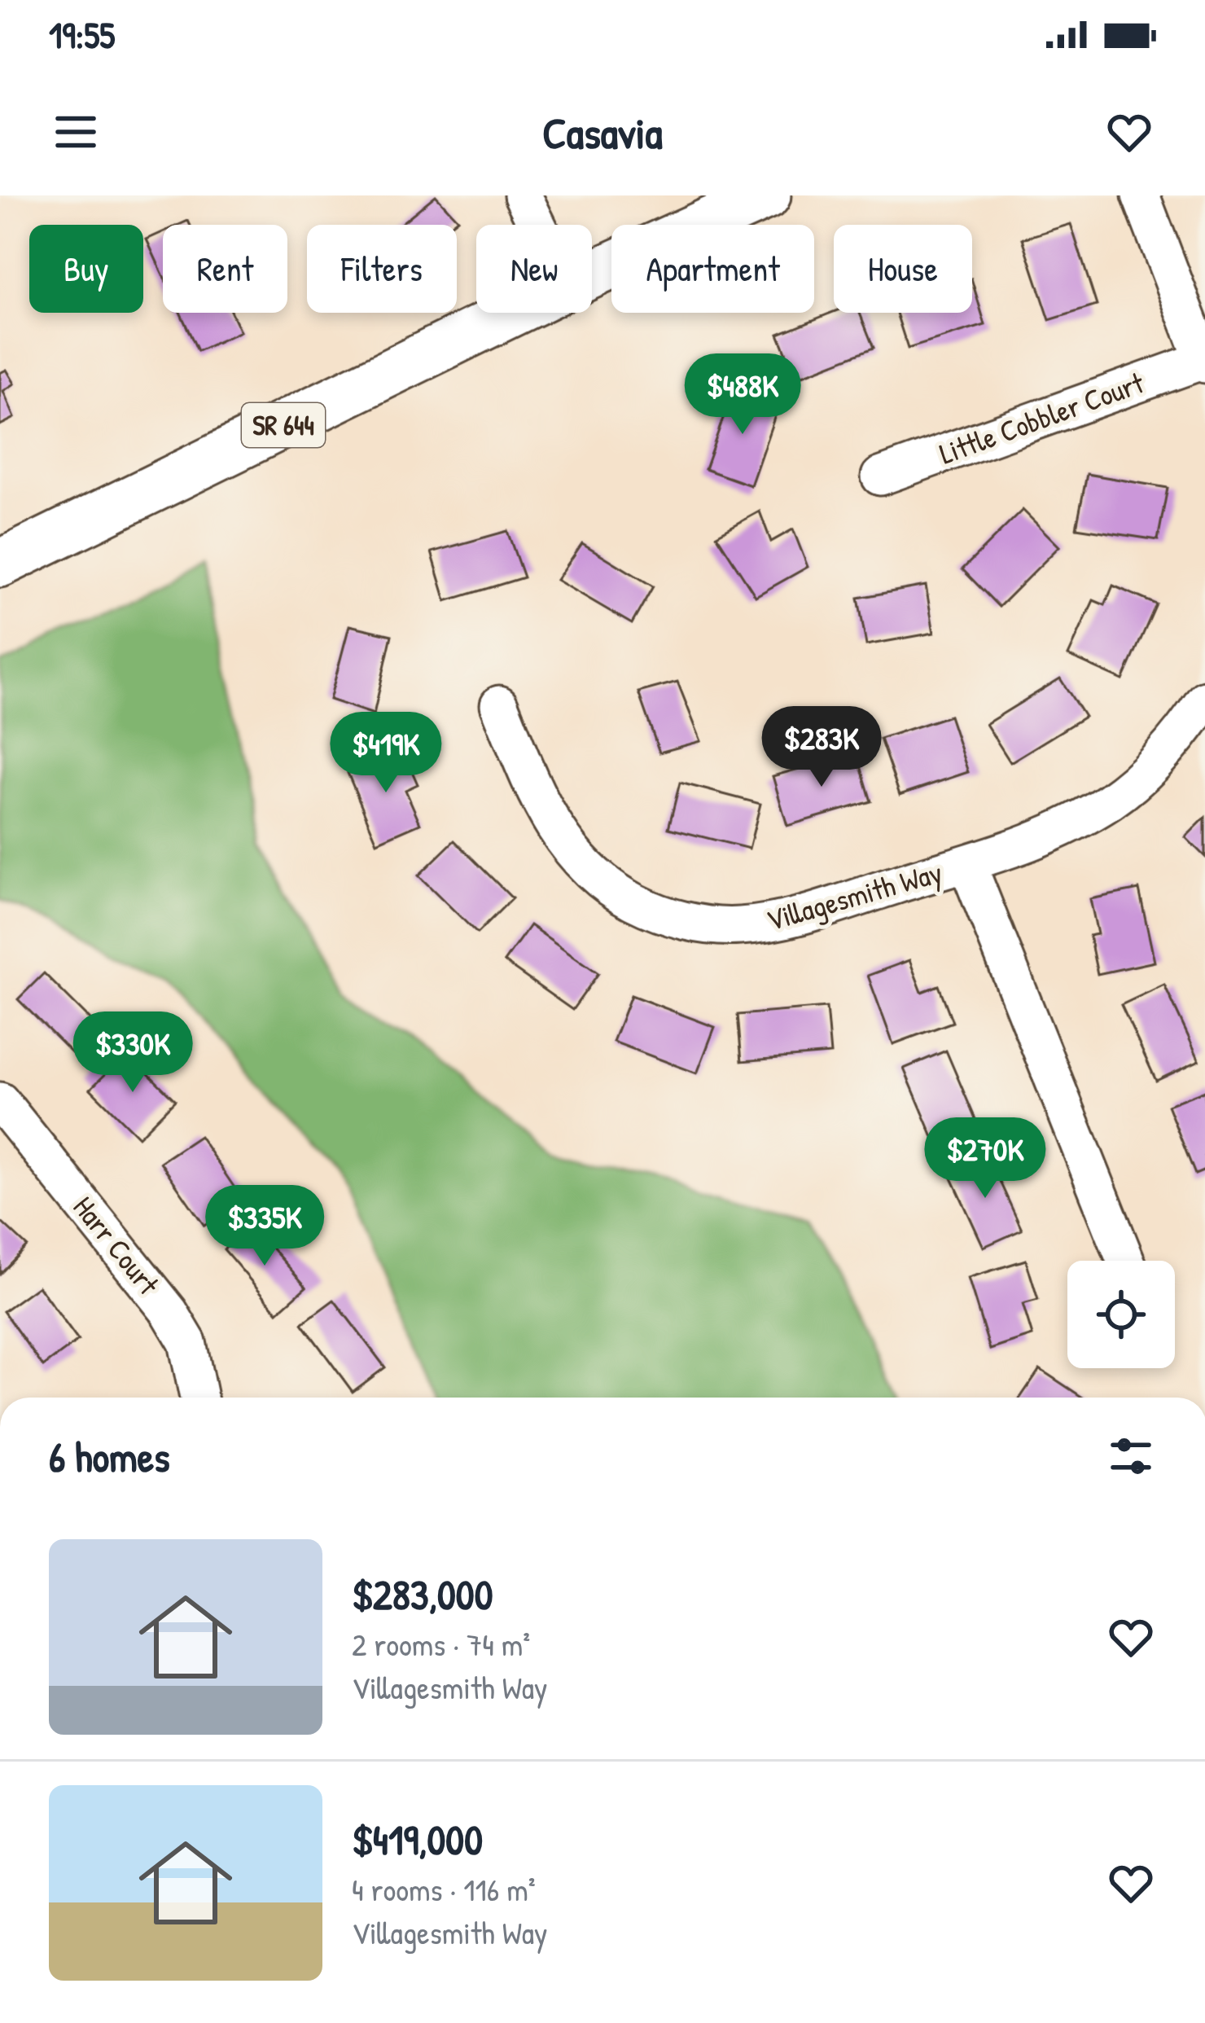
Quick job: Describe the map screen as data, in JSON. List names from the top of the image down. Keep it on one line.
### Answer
{"streets":{"main road":["SR 644"],"street":["Little Cobbler Court","Villagesmith Way","Harr Court"]},"page":{"status":"19:55","header":"Casavia","chip":["Buy","Rent","Filters","New","Apartment","House"],"price":["$488K","$283K","$419K","$330K","$270K","$335K"],"heading":"6 homes","list":[{"name":"$283,000","note":"2 rooms · 74 m² · Villagesmith Way"},{"name":"$419,000","note":"4 rooms · 116 m² · Villagesmith Way"}]}}
